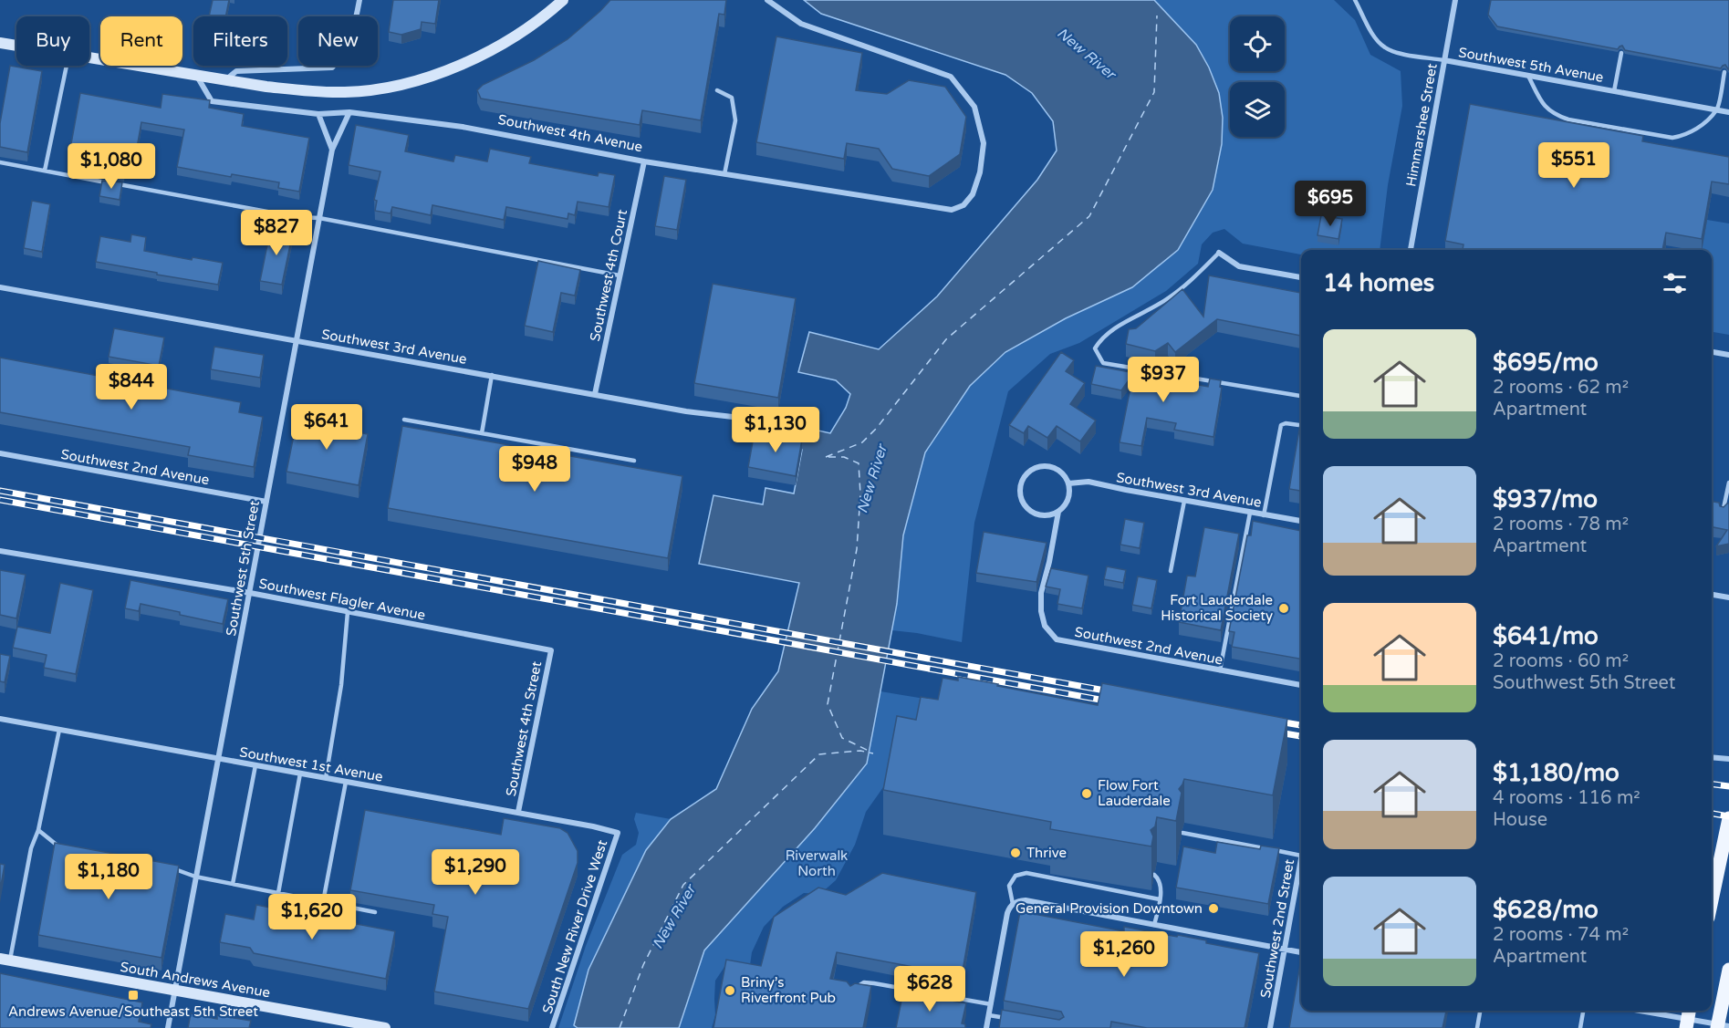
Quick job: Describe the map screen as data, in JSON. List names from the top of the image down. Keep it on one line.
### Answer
{"streets":{"main road":["South Andrews Avenue"],"street":["Southwest 5th Avenue","Himmarshee Street","Southwest 4th Avenue","Southwest 4th Court","Southwest 3rd Avenue","Southwest 2nd Avenue","Southwest 5th Street","Southwest Flagler Avenue","Southwest 4th Street","Southwest 1st Avenue","South New River Drive West","Southwest 2nd Street"]},"crossings":[["Southwest 5th Avenue","Himmarshee Street"],["Southwest 4th Avenue","Southwest 4th Court"],["Southwest 4th Avenue","Southwest 5th Street"],["Southwest 4th Court","Southwest 3rd Avenue"],["Southwest 3rd Avenue","Southwest 2nd Avenue"],["Southwest 3rd Avenue","Southwest 5th Street"],["Southwest 2nd Avenue","Southwest 5th Street"],["Southwest 5th Street","Southwest Flagler Avenue"],["Southwest 5th Street","Southwest 1st Avenue"],["Southwest 5th Street","South Andrews Avenue"],["Southwest Flagler Avenue","Southwest 4th Street"],["Southwest 4th Street","Southwest 1st Avenue"],["Southwest 1st Avenue","South New River Drive West"]],"water":["New River"],"parks":["Riverwalk North"],"places":{"other":["Fort Lauderdale Historical Society","Flow Fort Lauderdale","Thrive","General Provision Downtown","Briny’s Riverfront Pub"],"transit":["Andrews Avenue/Southeast 5th Street"]},"page":{"chip":["Buy","Rent","Filters","New"],"price":["$551","$1,080","$695","$827","$937","$844","$641","$1,130","$948","$1,290","$1,180","$1,620","$1,260","$628"],"heading":"14 homes","list":[{"name":"$695/mo","note":"2 rooms · 62 m² · Apartment"},{"name":"$937/mo","note":"2 rooms · 78 m² · Apartment"},{"name":"$641/mo","note":"2 rooms · 60 m² · Southwest 5th Street"},{"name":"$1,180/mo","note":"4 rooms · 116 m² · House"},{"name":"$628/mo","note":"2 rooms · 74 m² · Apartment"}]}}
